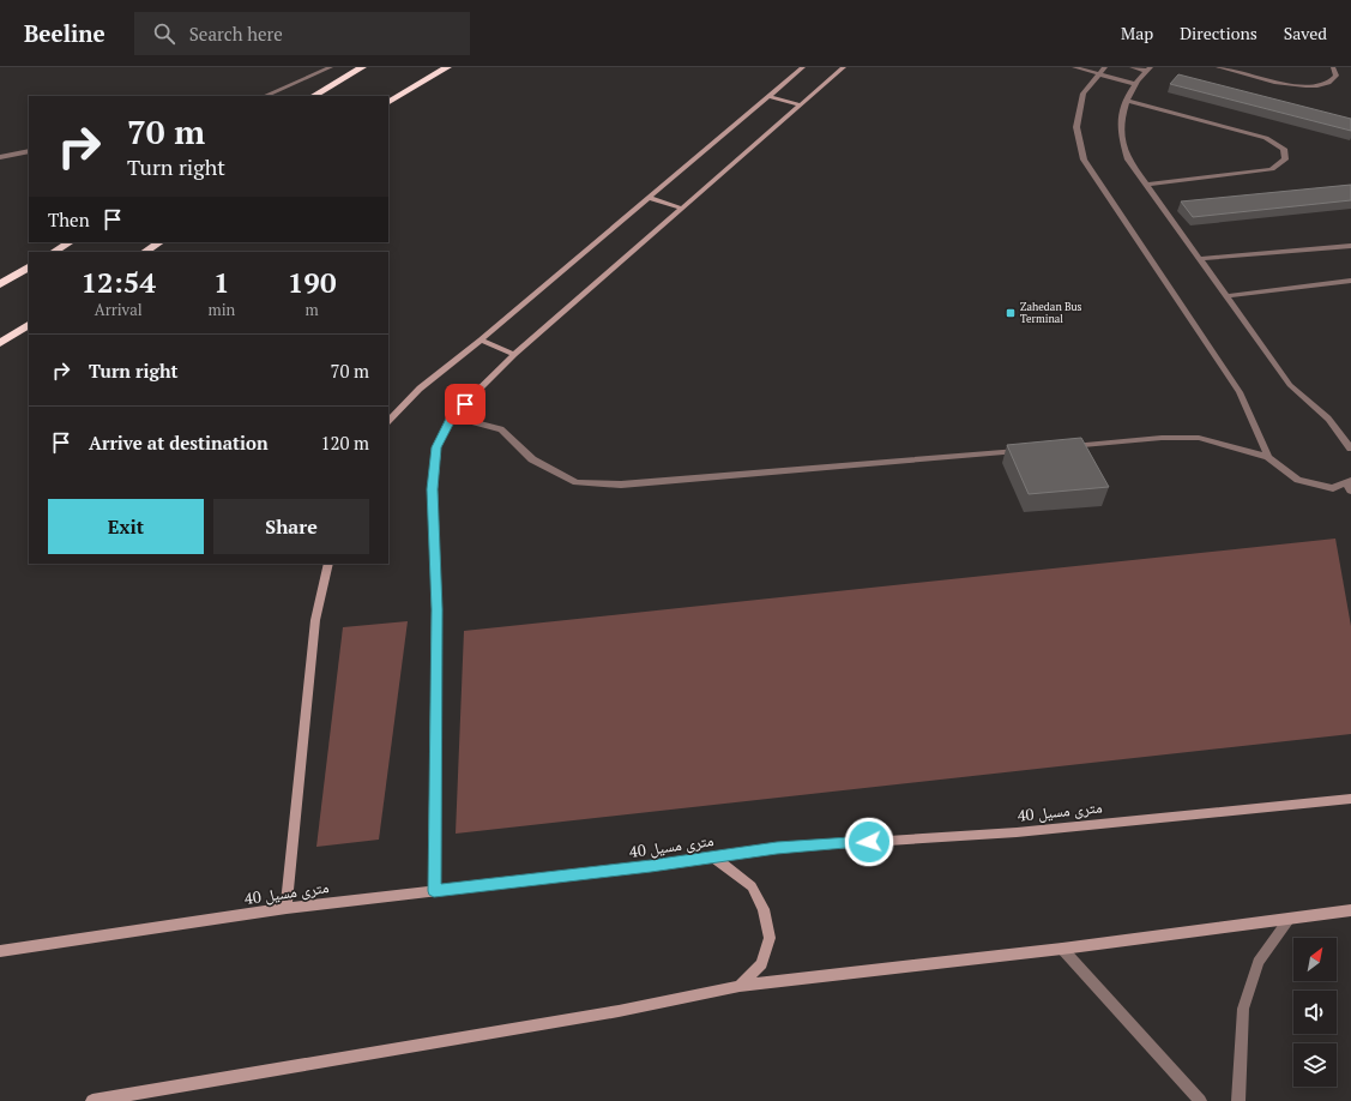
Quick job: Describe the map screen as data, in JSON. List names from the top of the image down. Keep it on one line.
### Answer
{"streets":{"street":["40 متری مسیل"]},"places":{"transit":["Zahedan Bus Terminal"]},"north":"top right","page":{"header":"Beeline","search":"Search here","nav":["Map","Directions","Saved"],"turn":["70 m","Turn right"],"then":"Then","eta":["12:54","Arrival","1","min","190","m"],"list":[{"name":"Turn right","value":"70 m"},{"name":"Arrive at destination","value":"120 m"}],"buttons":["Exit","Share"]}}
